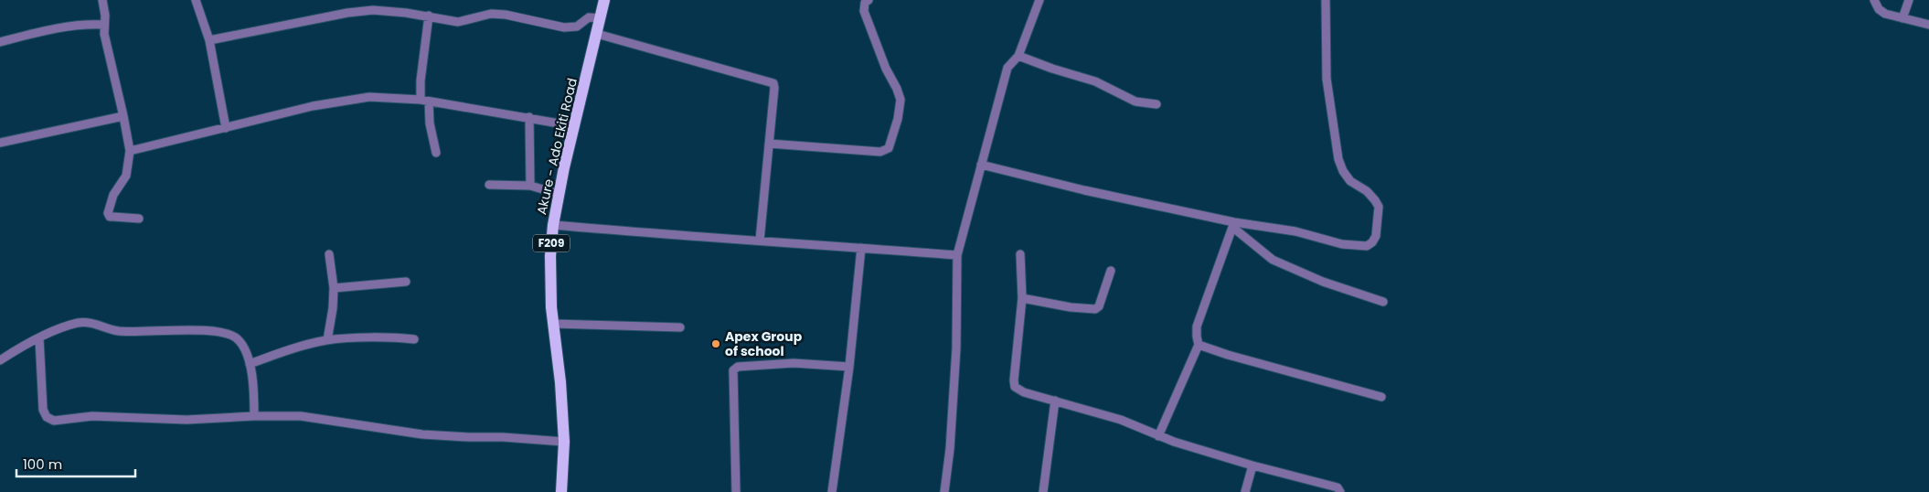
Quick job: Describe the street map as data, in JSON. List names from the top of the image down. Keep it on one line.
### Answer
{"streets":{"main road":["Akure - Ado Ekiti Road","F209"]},"places":["Apex Group of school"],"scale_bar":"100 m"}
